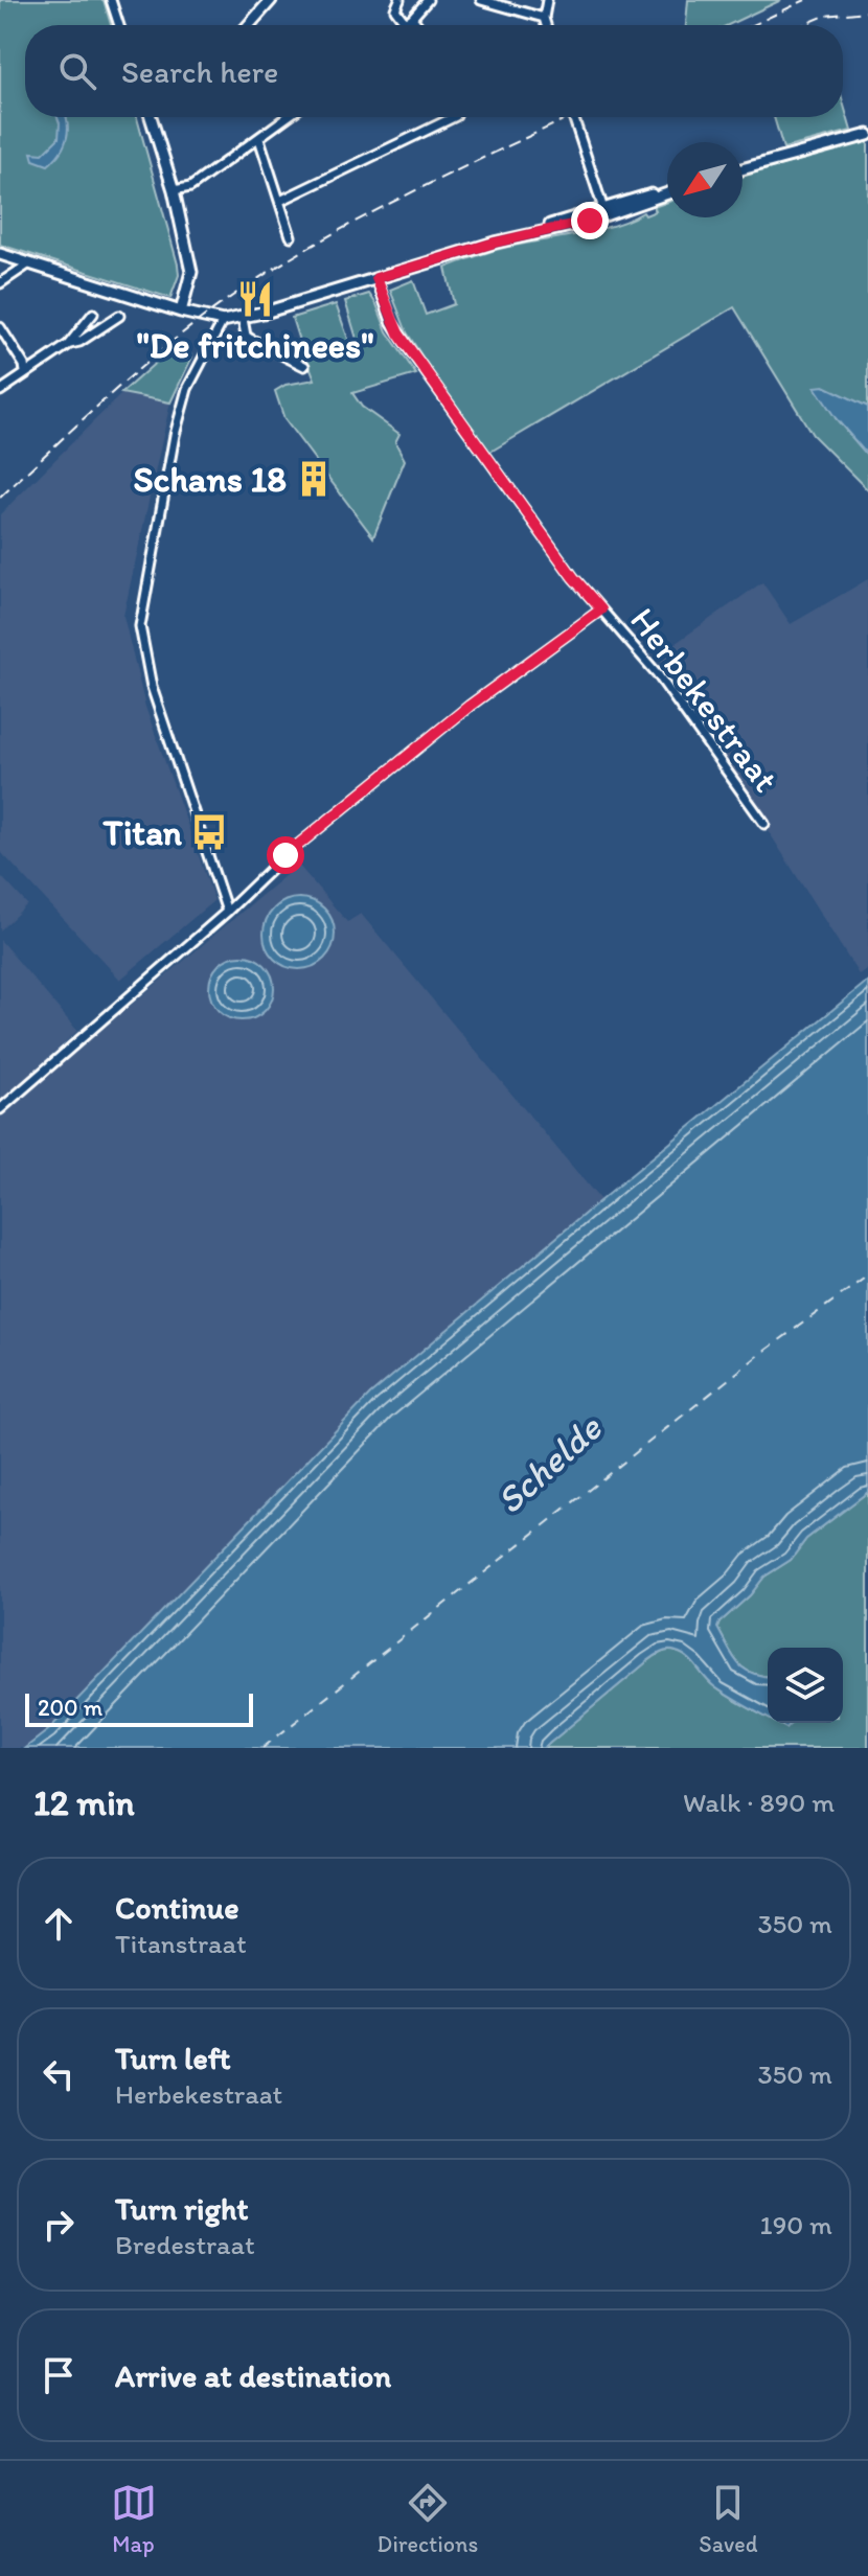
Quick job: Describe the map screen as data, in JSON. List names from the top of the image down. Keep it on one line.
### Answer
{"streets":{"street":["Herbekestraat"]},"water":["Schelde"],"places":{"restaurant":["\"De fritchinees\""],"building":["Schans 18"],"bus stop":["Titan"]},"scale_bar":"200 m","north":"bottom left","page":{"search":"Search here","scale":"200 m","heading":["12 min","Walk · 890 m"],"list":[["Continue","Titanstraat","350 m"],["Turn left","Herbekestraat","350 m"],["Turn right","Bredestraat","190 m"],"Arrive at destination"],"nav":["Map","Directions","Saved"]}}
